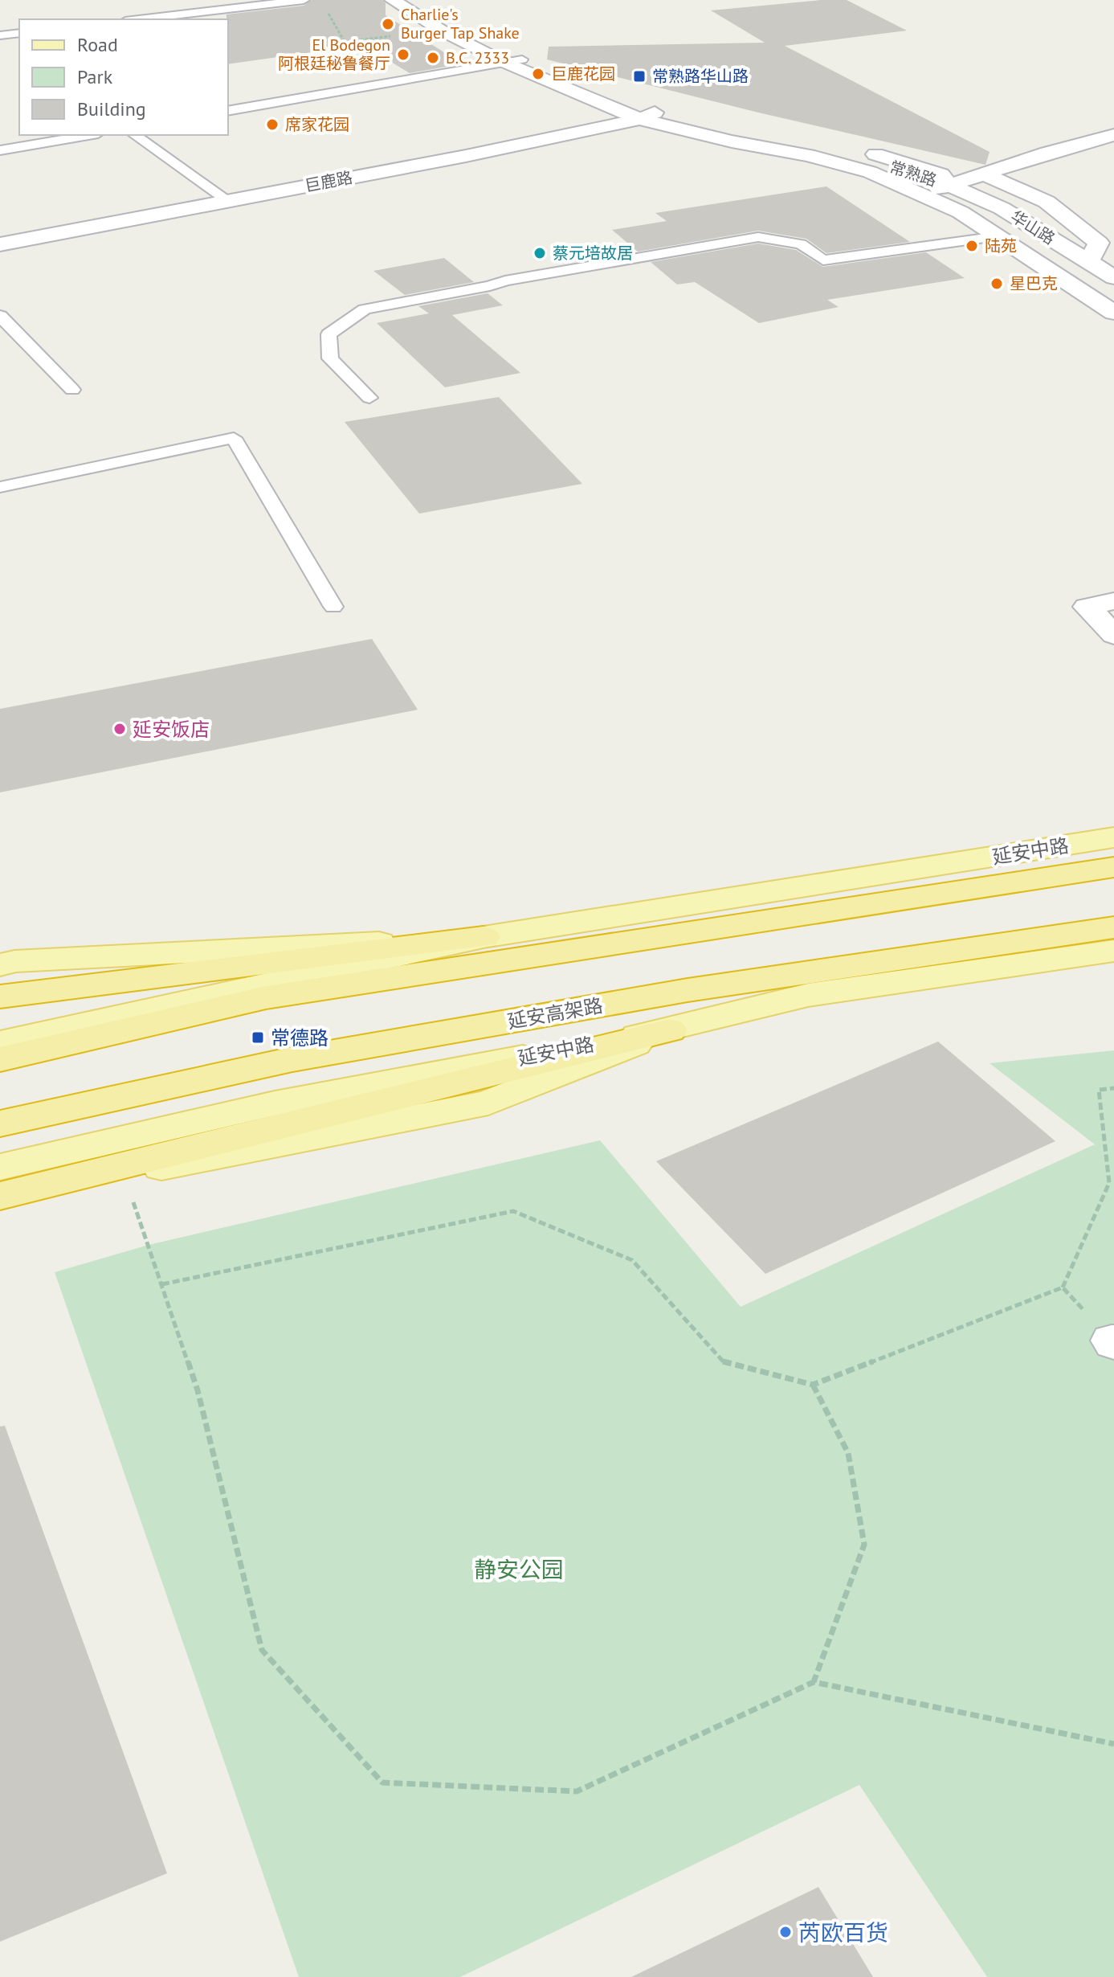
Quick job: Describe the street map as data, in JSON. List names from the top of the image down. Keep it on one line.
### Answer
{"streets":{"highway":["延安高架路"],"main road":["常熟路","巨鹿路","华山路","延安中路"]},"crossings":[["常熟路","巨鹿路"],["常熟路","华山路"]],"parks":["静安公园"],"places":{"other":["Charlie's Burger Tap Shake","El Bodegon 阿根廷秘鲁餐厅","B.C. 2333","巨鹿花园","席家花园","陆苑","蔡元培故居","星巴克","延安饭店","芮欧百货"],"transit":["常熟路华山路","常德路"]},"legend":["Road","Park","Building"]}
